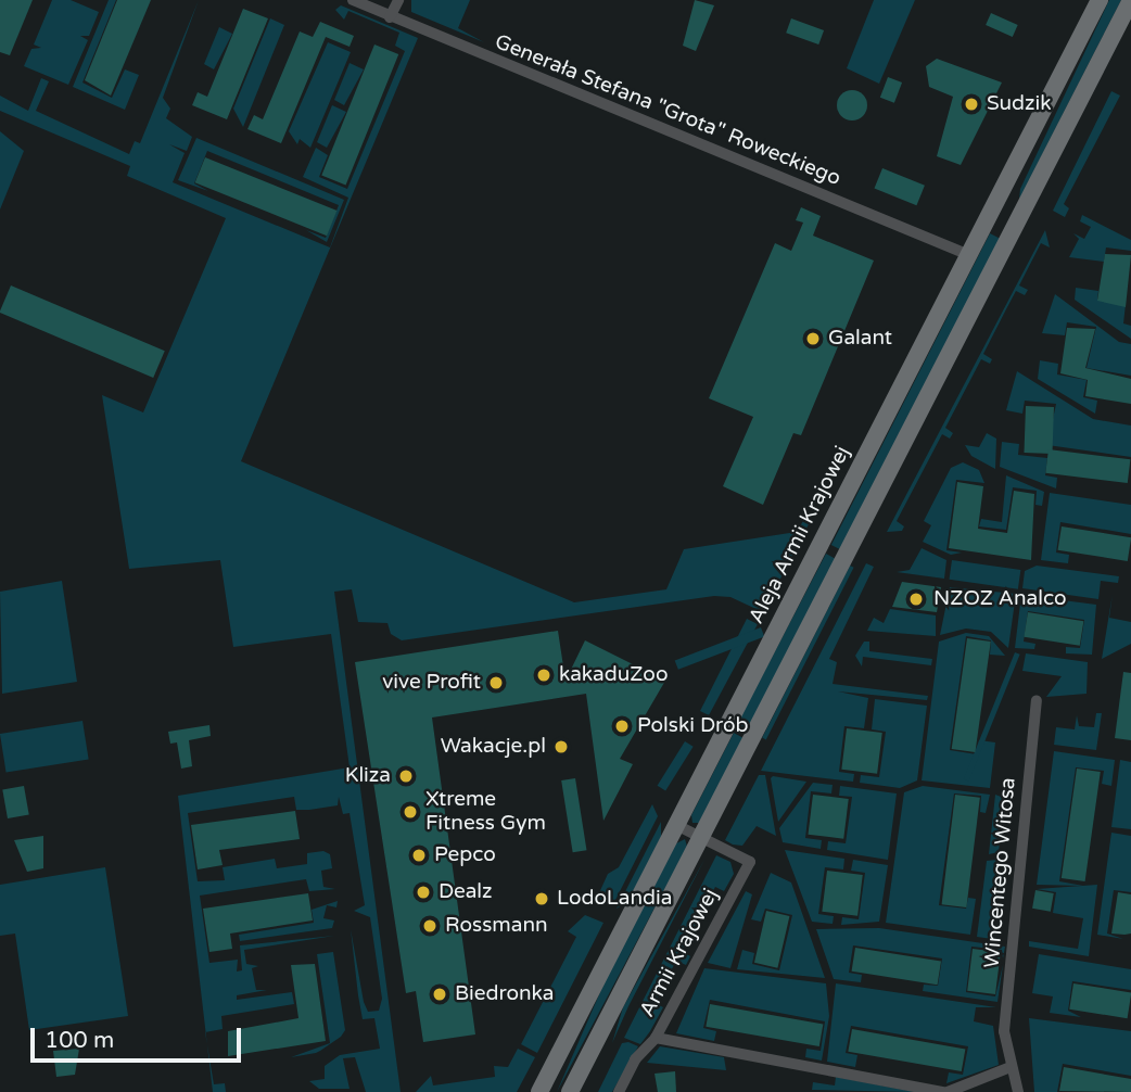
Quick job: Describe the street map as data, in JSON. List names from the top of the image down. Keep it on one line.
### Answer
{"streets":{"street":["Generała Stefana \"Grota\" Roweckiego","Aleja Armii Krajowej","Wincentego Witosa","Armii Krajowej"]},"crossings":[["Generała Stefana \"Grota\" Roweckiego","Aleja Armii Krajowej"],["Aleja Armii Krajowej","Armii Krajowej"],["Wincentego Witosa","Armii Krajowej"]],"places":["Sudzik","Galant","NZOZ Analco","kakaduZoo","vive Profit","Polski Drób","Wakacje.pl","Kliza","Xtreme Fitness Gym","Pepco","Dealz","LodoLandia","Rossmann","Biedronka"],"scale_bar":"100 m"}
